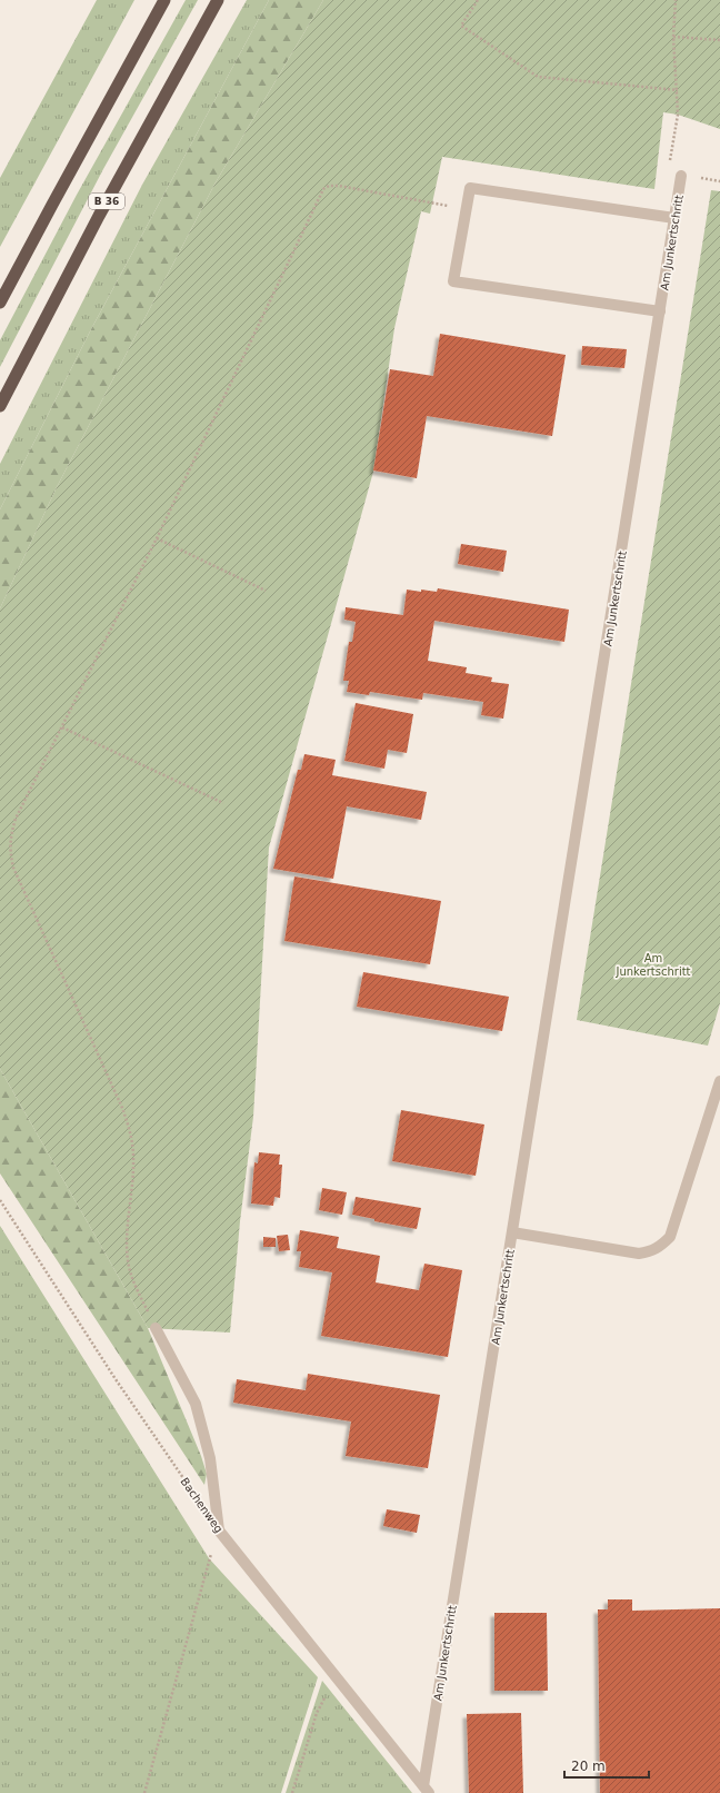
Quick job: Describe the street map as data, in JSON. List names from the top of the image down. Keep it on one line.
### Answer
{"streets":{"highway":["B 36"],"street":["Am Junkertschritt","Bachenweg"]},"crossings":[["Am Junkertschritt","Bachenweg"]],"parks":["Am Junkertschritt"],"scale_bar":"20 m"}
